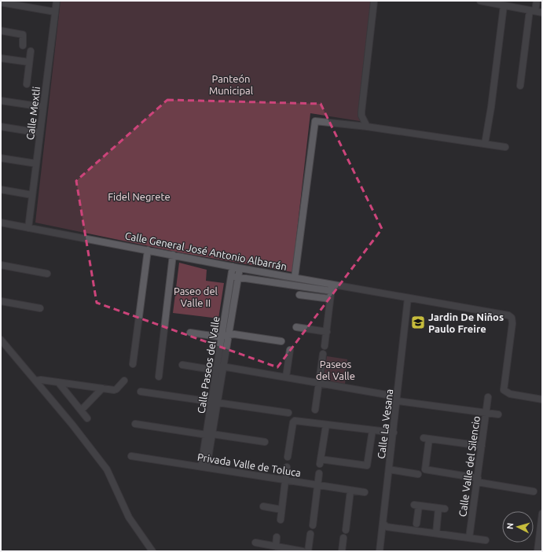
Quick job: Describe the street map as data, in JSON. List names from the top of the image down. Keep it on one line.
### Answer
{"streets":{"street":["Calle Mextli","Calle General José Antonio Albarrán","Calle Paseos del Valle","Calle La Vesana","Privada Valle de Toluca","Calle Valle del Silencio"]},"crossings":[["Calle Mextli","Calle General José Antonio Albarrán"],["Calle General José Antonio Albarrán","Calle Paseos del Valle"],["Calle General José Antonio Albarrán","Calle La Vesana"],["Calle Paseos del Valle","Privada Valle de Toluca"]],"parks":["Panteón Municipal","Fidel Negrete","Paseo del Valle II","Paseos del Valle"],"places":{"school or university":["Jardin De Niños Paulo Freire"]},"north":"left"}
